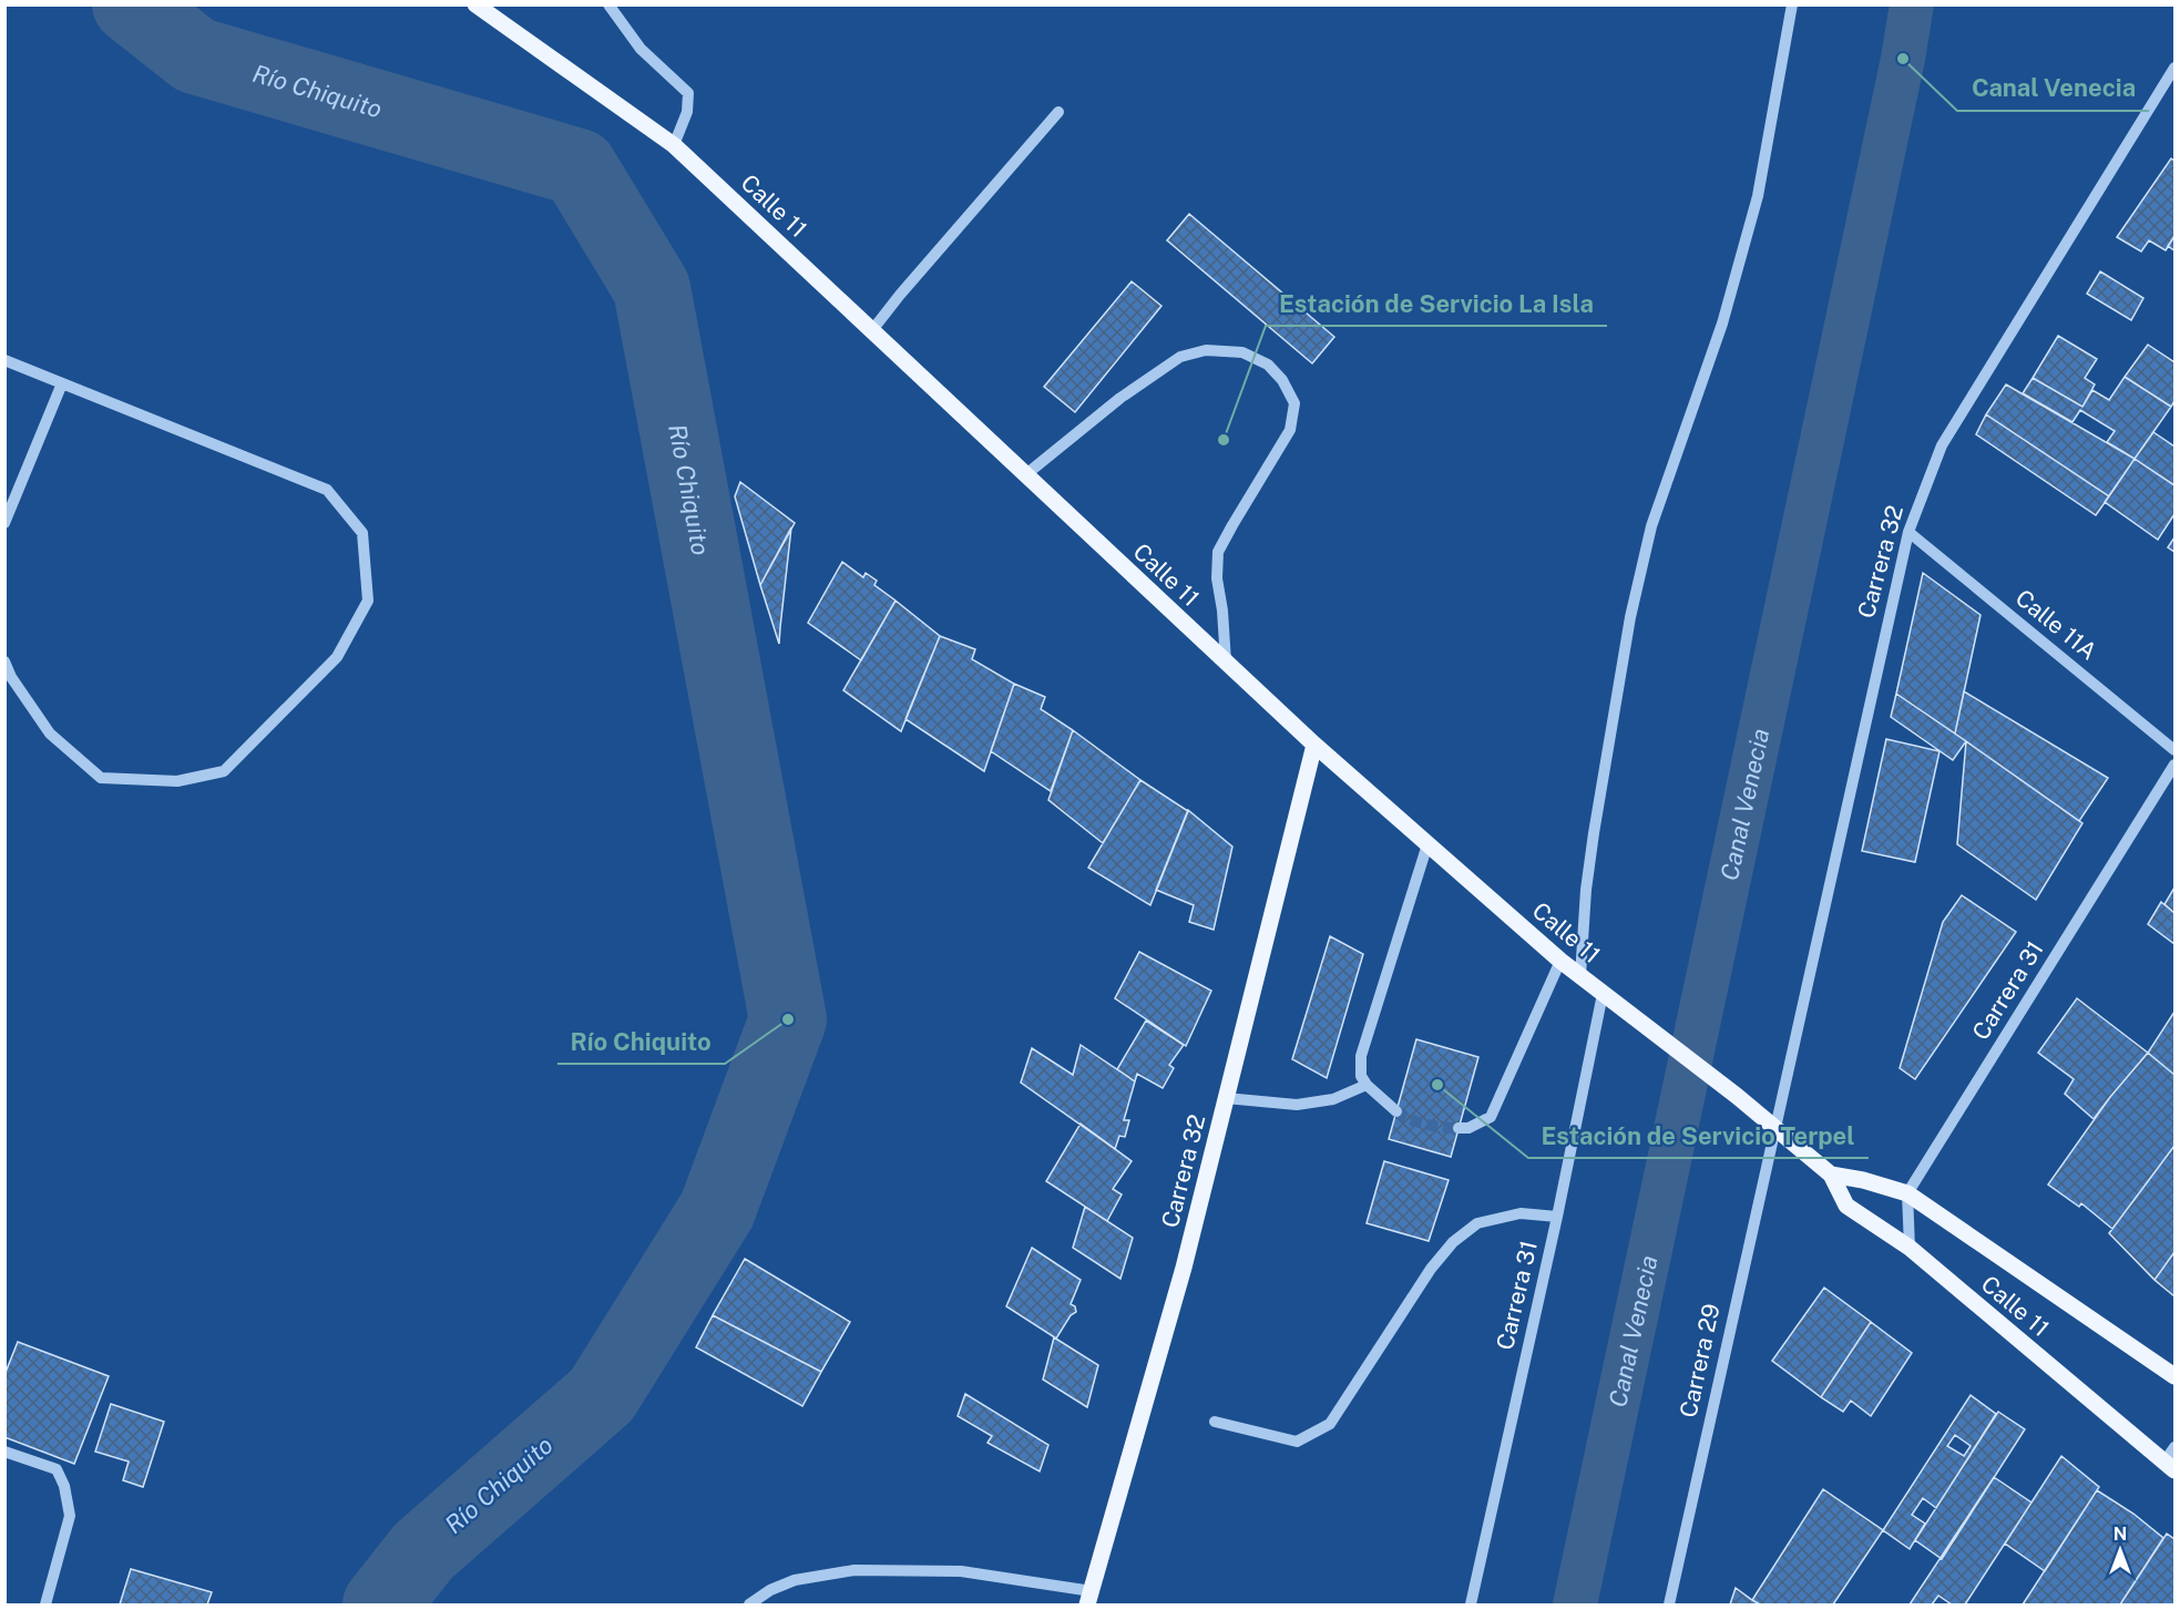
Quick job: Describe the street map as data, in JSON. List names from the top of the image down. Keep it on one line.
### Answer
{"streets":{"main road":["Calle 11","Carrera 32"],"street":["Calle 11A","Carrera 31","Carrera 29"]},"crossings":[["Calle 11","Carrera 32"],["Calle 11","Carrera 31"],["Calle 11","Carrera 29"],["Carrera 32","Calle 11A"],["Carrera 32","Carrera 29"]],"water":["Río Chiquito","Canal Venecia"],"places":["Canal Venecia","Estación de Servicio La Isla","Río Chiquito","Estación de Servicio Terpel"],"north":"top"}
